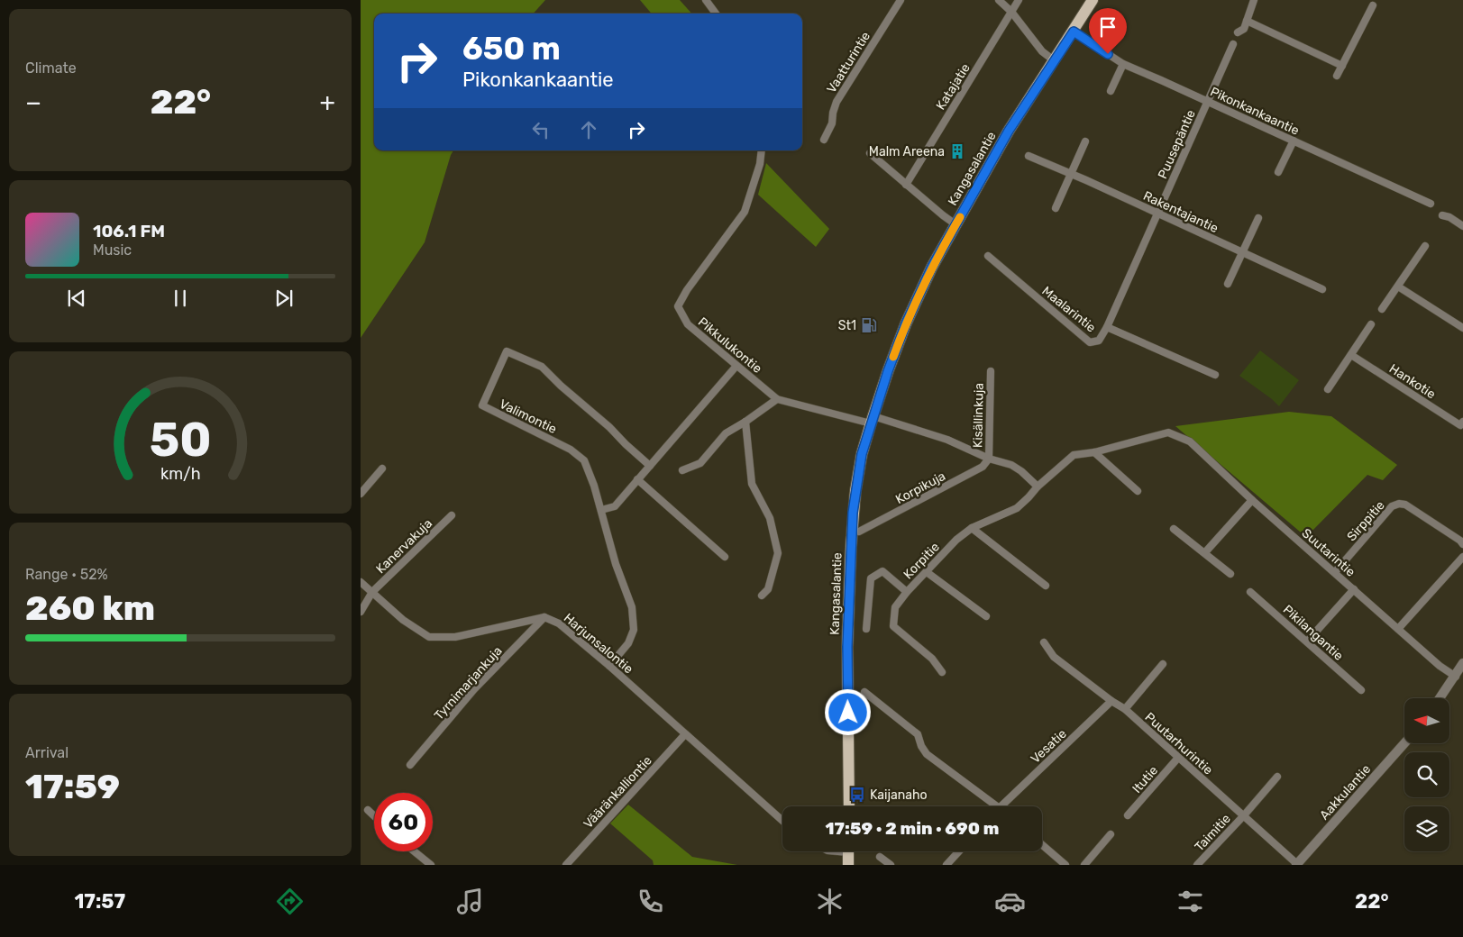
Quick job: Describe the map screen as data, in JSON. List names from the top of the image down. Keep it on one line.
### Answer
{"streets":{"main road":["Kangasalantie"],"street":["Vaatturintie","Katajatie","Pikonkankaantie","Puusepäntie","Rakentajantie","Maalarintie","Pikkulukontie","Hankotie","Kisällinkuja","Valimontie","Korpikuja","Sirppitie","Kanervakuja","Suutarintie","Korpitie","Pikilangantie","Harjunsalontie","Tyrnimarjankuja","Puutarhurintie","Vesatie","Itutie","Vääränkalliontie","Aakkulantie","Taimitie"]},"crossings":[["Pikonkankaantie","Puusepäntie"],["Pikonkankaantie","Kangasalantie"],["Puusepäntie","Rakentajantie"],["Puusepäntie","Maalarintie"],["Kangasalantie","Pikkulukontie"],["Kisällinkuja","Korpikuja"],["Valimontie","Harjunsalontie"],["Sirppitie","Suutarintie"],["Kanervakuja","Harjunsalontie"],["Suutarintie","Korpitie"],["Harjunsalontie","Tyrnimarjankuja"],["Harjunsalontie","Vääränkalliontie"],["Puutarhurintie","Vesatie"],["Puutarhurintie","Itutie"],["Puutarhurintie","Aakkulantie"],["Puutarhurintie","Taimitie"]],"places":{"building":["Malm Areena"],"fuel station":["St1"],"bus stop":["Kaijanaho"]},"north":"left","page":{"tile":["Climate",["Range · 52%","260 km"],["Arrival","17:59"]],"turn":["650 m","Pikonkankaantie"],"heat":["−","22°","+"],"song":["106.1 FM","Music"],"limit":"60","trip":"17:59 · 2 min · 690 m","tabs":["17:57","22°"],"gauge":["50","km/h"]}}
